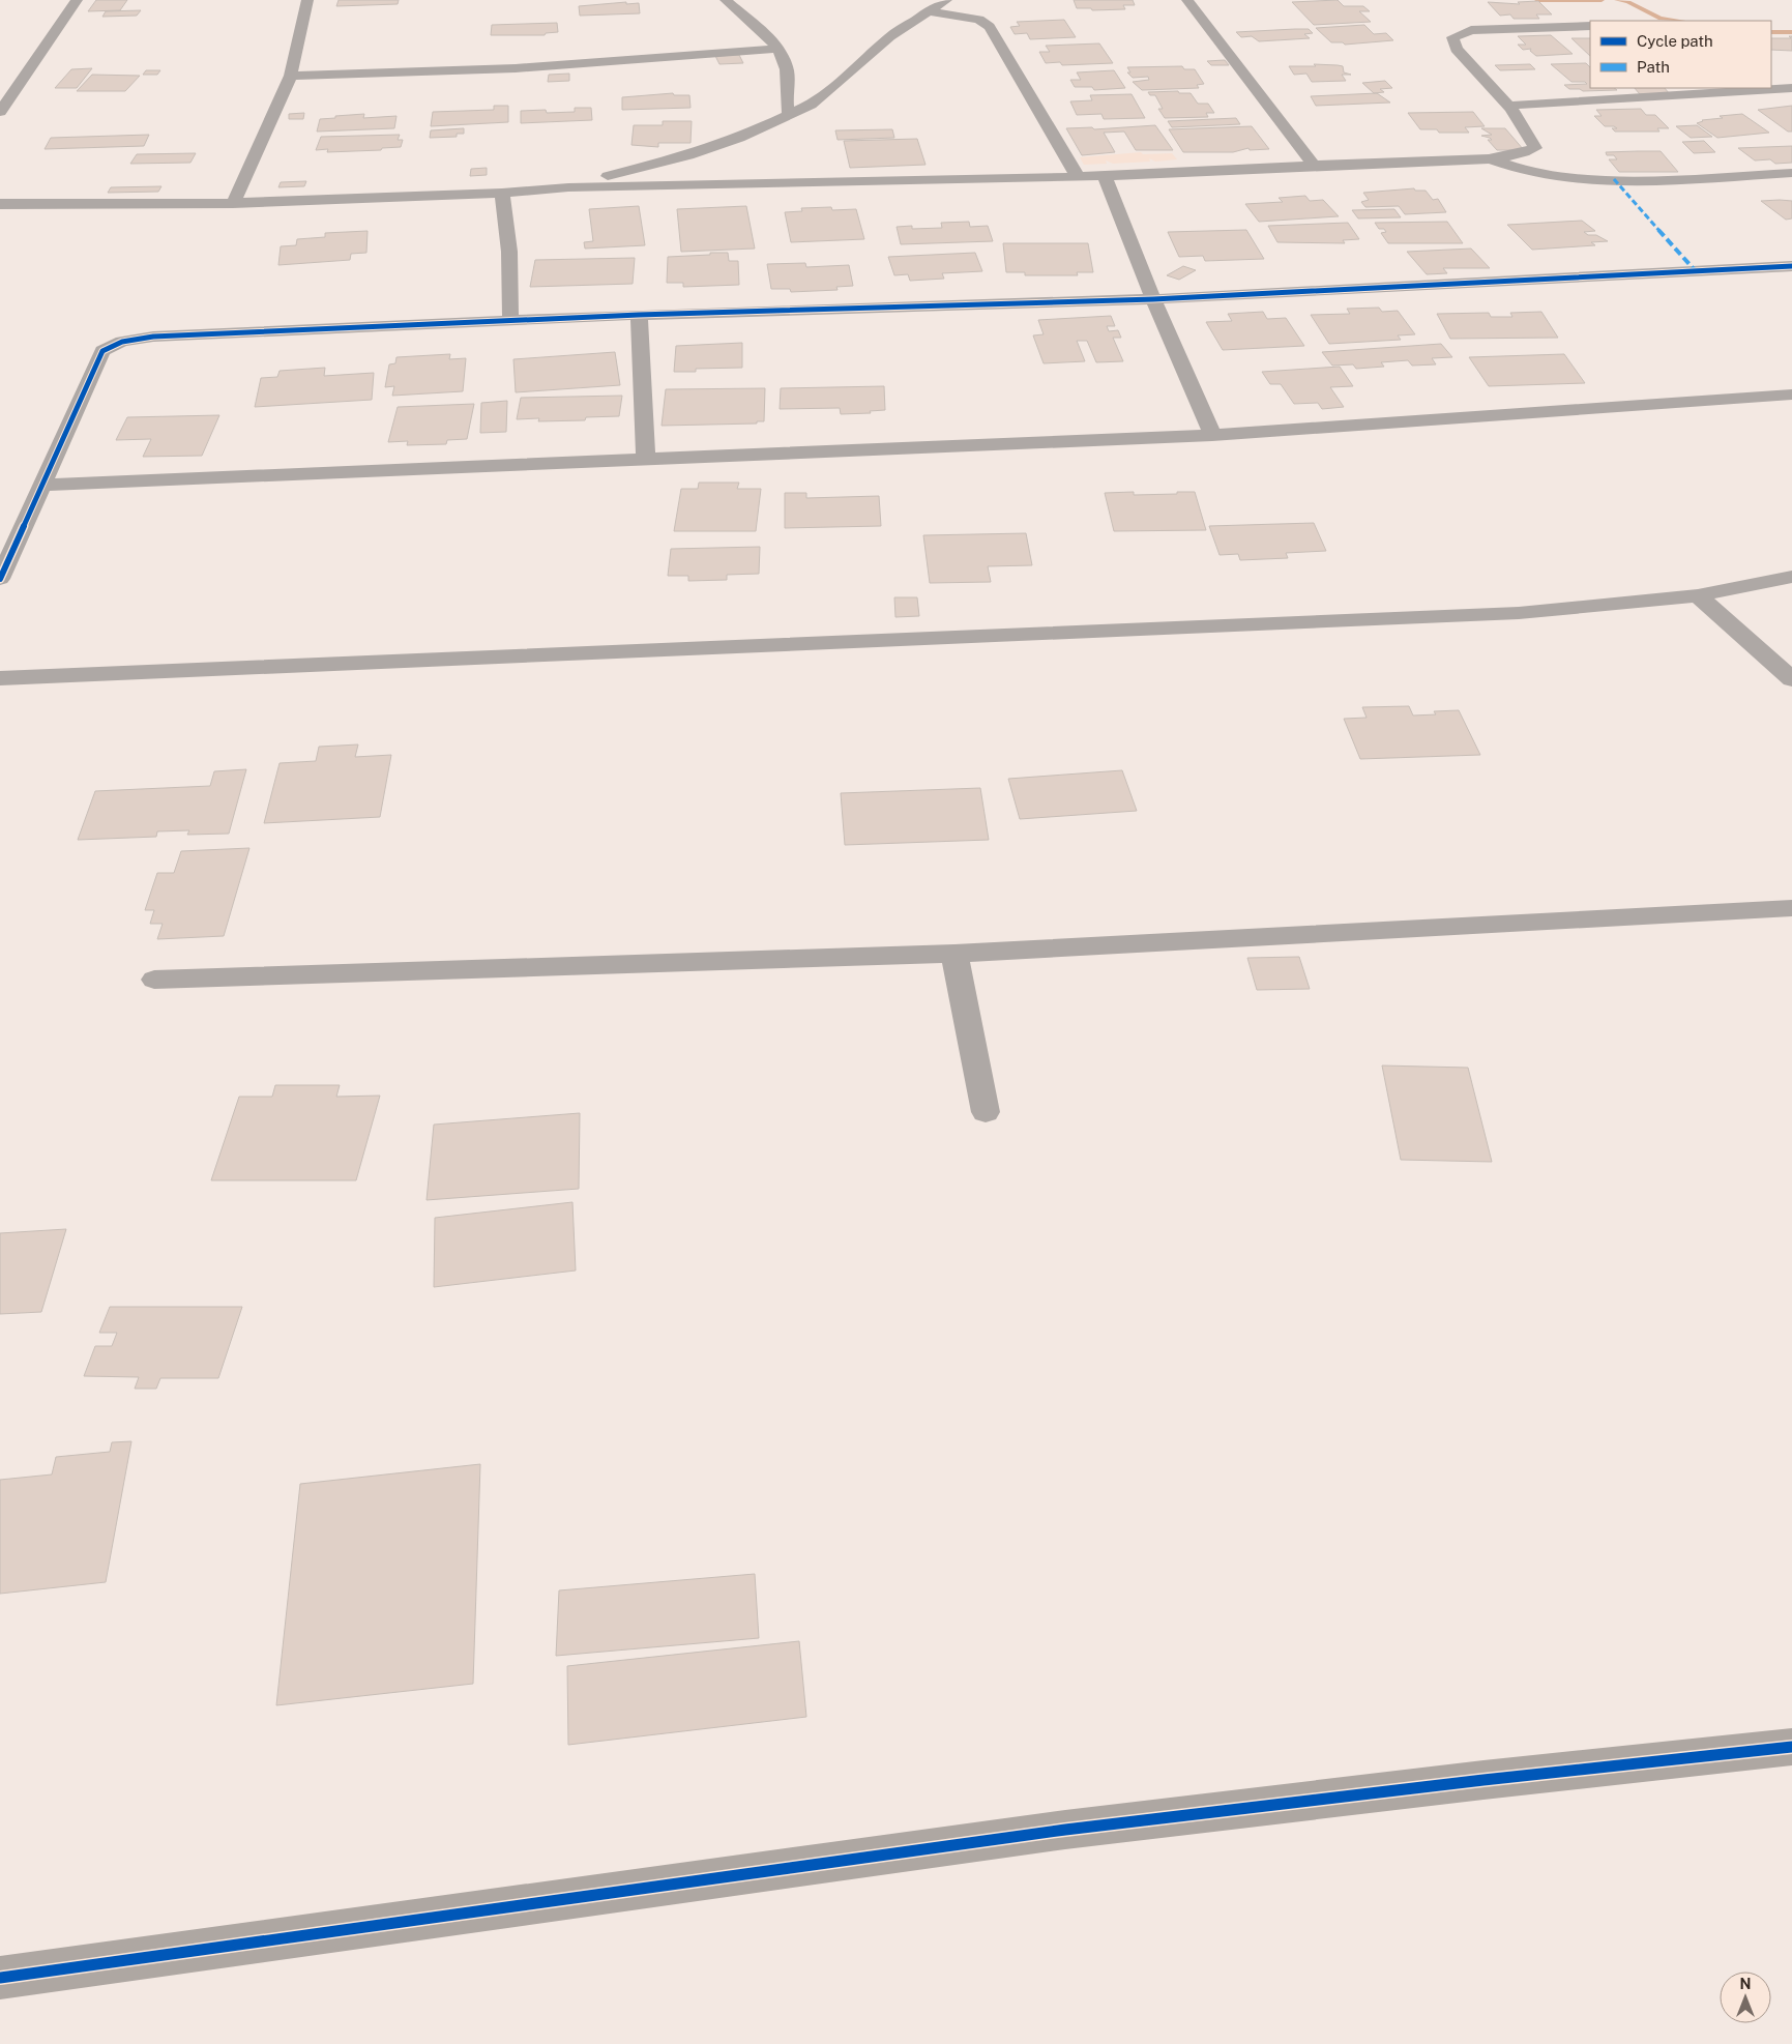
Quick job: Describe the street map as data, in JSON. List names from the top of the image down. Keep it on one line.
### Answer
{"legend":["Cycle path","Path"],"north":"top"}
